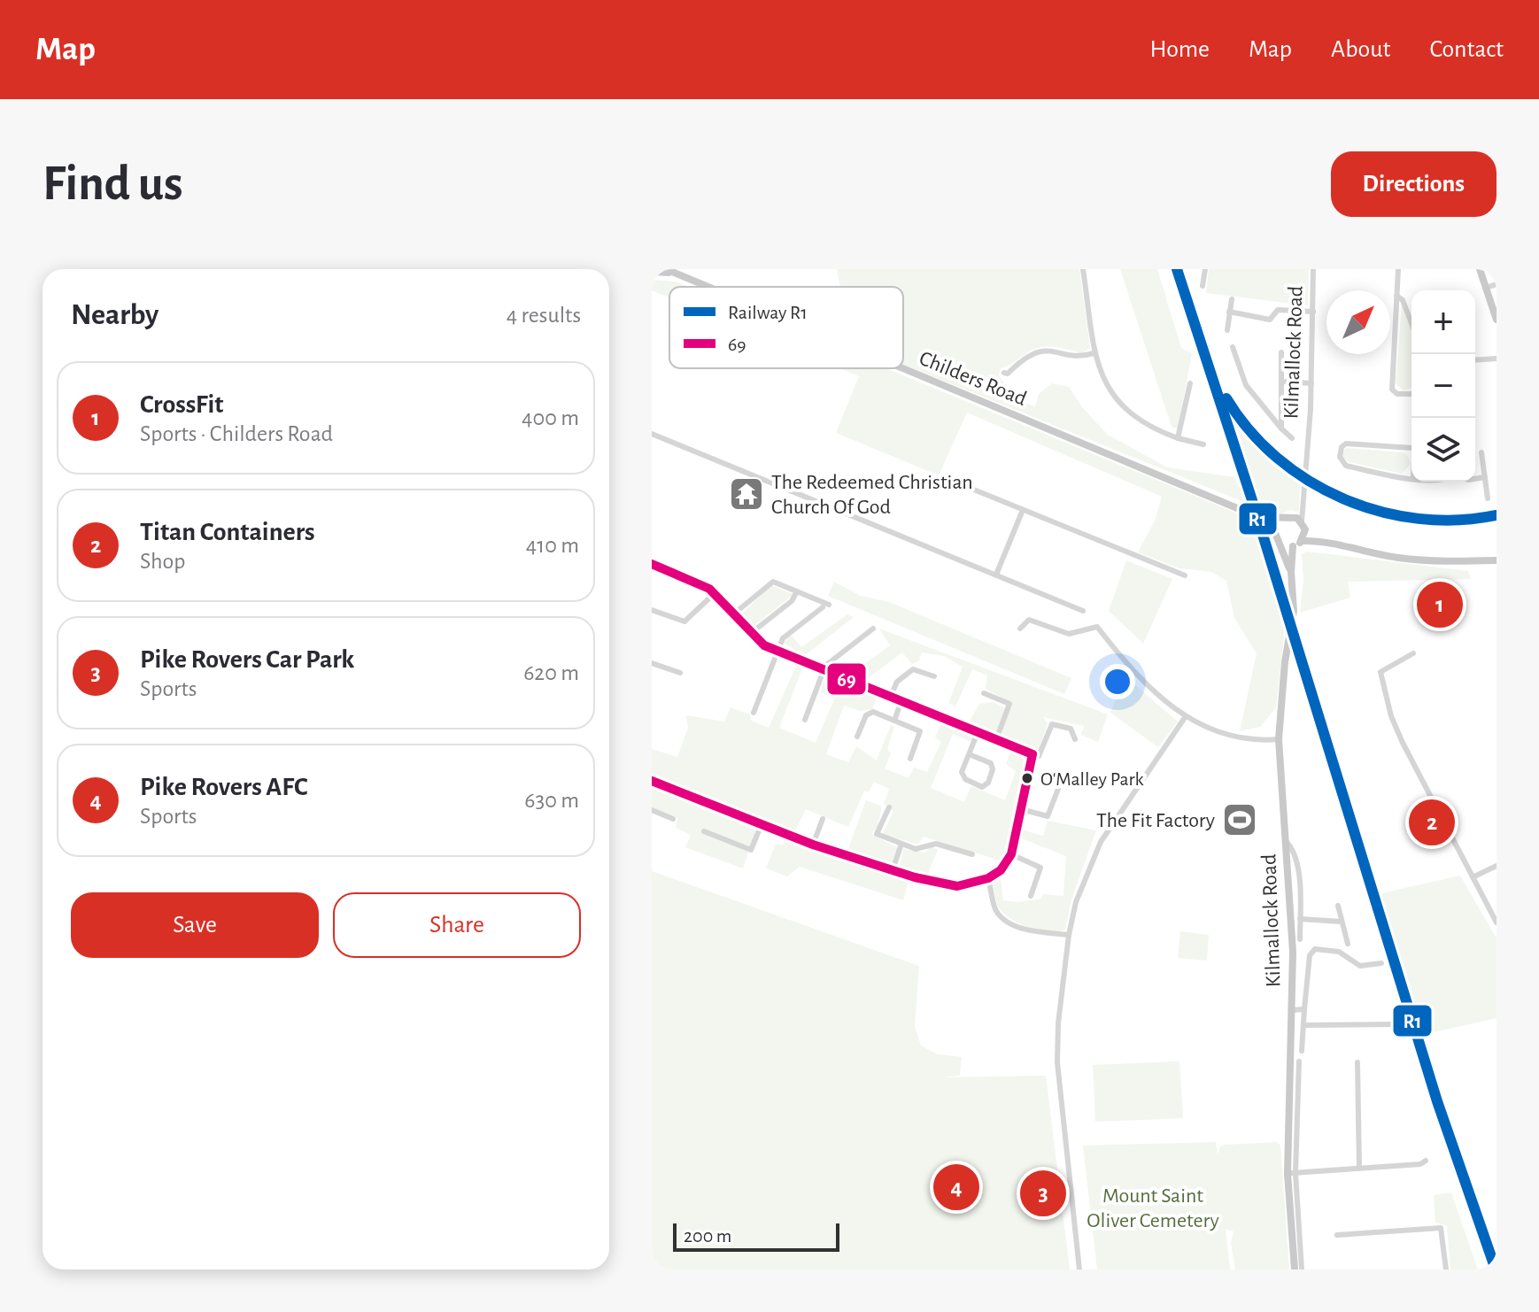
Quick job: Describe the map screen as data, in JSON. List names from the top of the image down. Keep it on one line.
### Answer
{"streets":{"main road":["Kilmallock Road","Childers Road"]},"crossings":[["Kilmallock Road","Childers Road"]],"parks":["Mount Saint Oliver Cemetery"],"places":{"temple":["The Redeemed Christian Church Of God"],"other":["O'Malley Park"],"sports":["The Fit Factory"]},"lines":["rail line R1","transit line 69"],"legend":["Railway R1","69"],"scale_bar":"200 m","north":"top right","page":{"header":"Map","nav":["Home","Map","About","Contact"],"buttons":["Directions",["Save","Share"]],"title":"Find us","heading":["Nearby","4 results"],"map_buttons":["+","−"],"list":[{"mark":"1","name":"CrossFit","note":"Sports · Childers Road","value":"400 m"},{"mark":"2","name":"Titan Containers","note":"Shop","value":"410 m"},{"mark":"3","name":"Pike Rovers Car Park","note":"Sports","value":"620 m"},{"mark":"4","name":"Pike Rovers AFC","note":"Sports","value":"630 m"}],"pins":["1","2","4","3"],"scale":"200 m"}}
